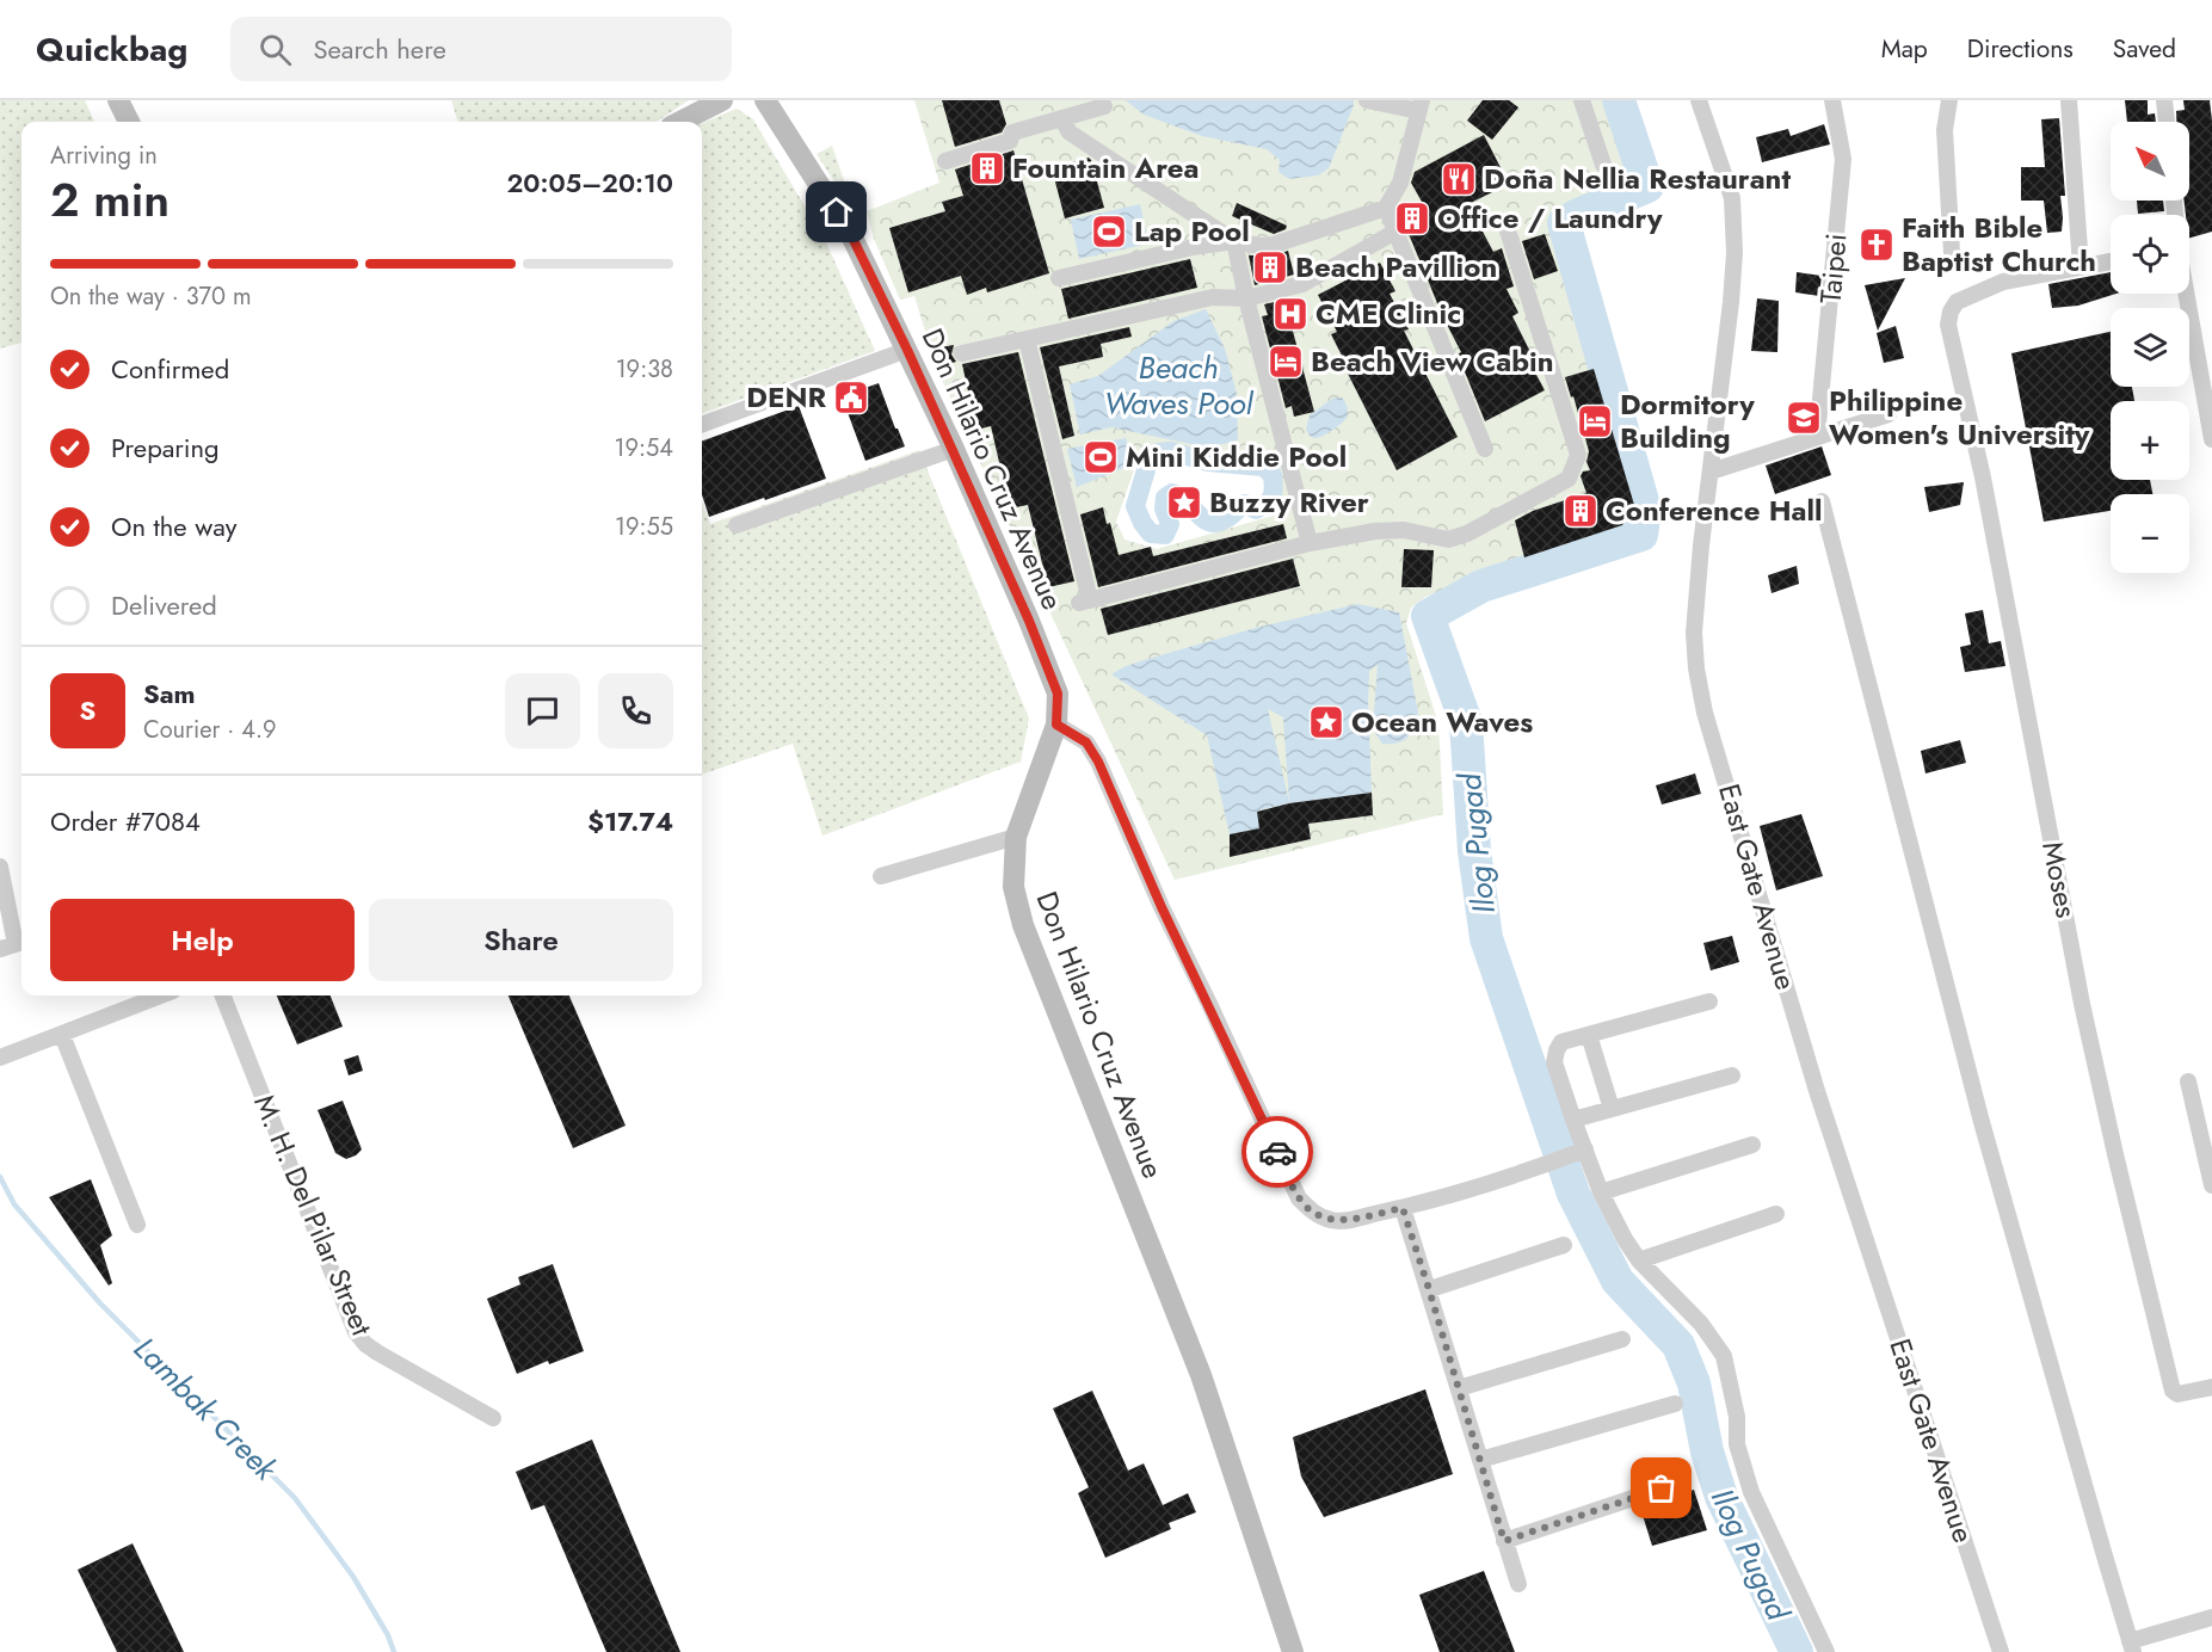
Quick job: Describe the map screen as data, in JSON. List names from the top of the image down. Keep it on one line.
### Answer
{"streets":{"street":["Taipei","Don Hilario Cruz Avenue","Moses","East Gate Avenue","M. H. Del Pilar Street"]},"water":["Beach Waves Pool","Ilog Pugad","Lambak Creek"],"places":{"building":["Fountain Area","Office / Laundry","Beach Pavillion","Conference Hall"],"restaurant":["Doña Nellia Restaurant"],"sports":["Lap Pool","Mini Kiddie Pool"],"church":["Faith Bible Baptist Church"],"hospital":["CME Clinic"],"hotel":["Beach View Cabin","Dormitory Building"],"public building":["DENR"],"school or university":["Philippine Women's University"],"place":["Buzzy River","Ocean Waves"]},"north":"top left","page":{"header":"Quickbag","search":"Search here","nav":["Map","Directions","Saved"],"map_buttons":["+","−"],"heading":["2 min","Arriving in","20:05–20:10"],"panel":["Sam","Courier · 4.9","Order #7084","$17.74"],"bar":"On the way · 370 m","list":[["Confirmed","19:38"],["Preparing","19:54"],["On the way","19:55"],"Delivered"],"round":"S","buttons":["Help","Share"]}}
